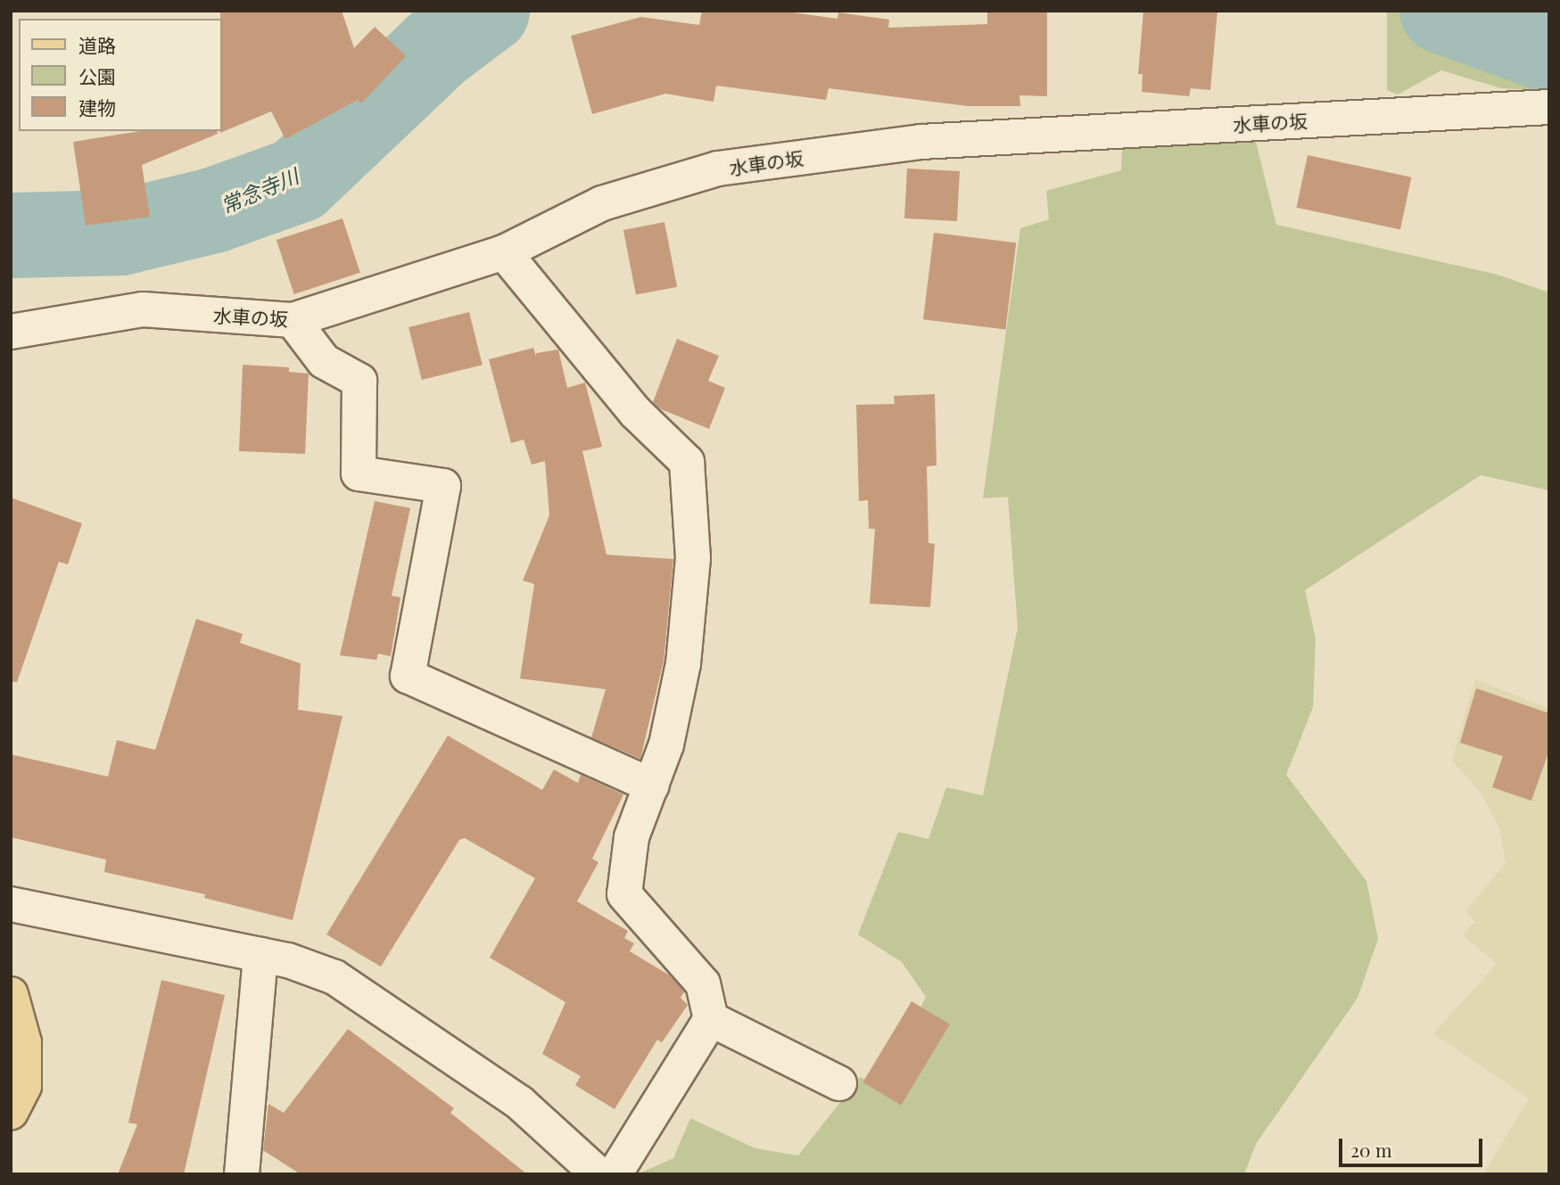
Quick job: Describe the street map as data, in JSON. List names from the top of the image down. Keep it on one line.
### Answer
{"streets":{"street":["水車の坂"]},"water":["常念寺川"],"legend":["道路","公園","建物"],"scale_bar":"20 m"}
